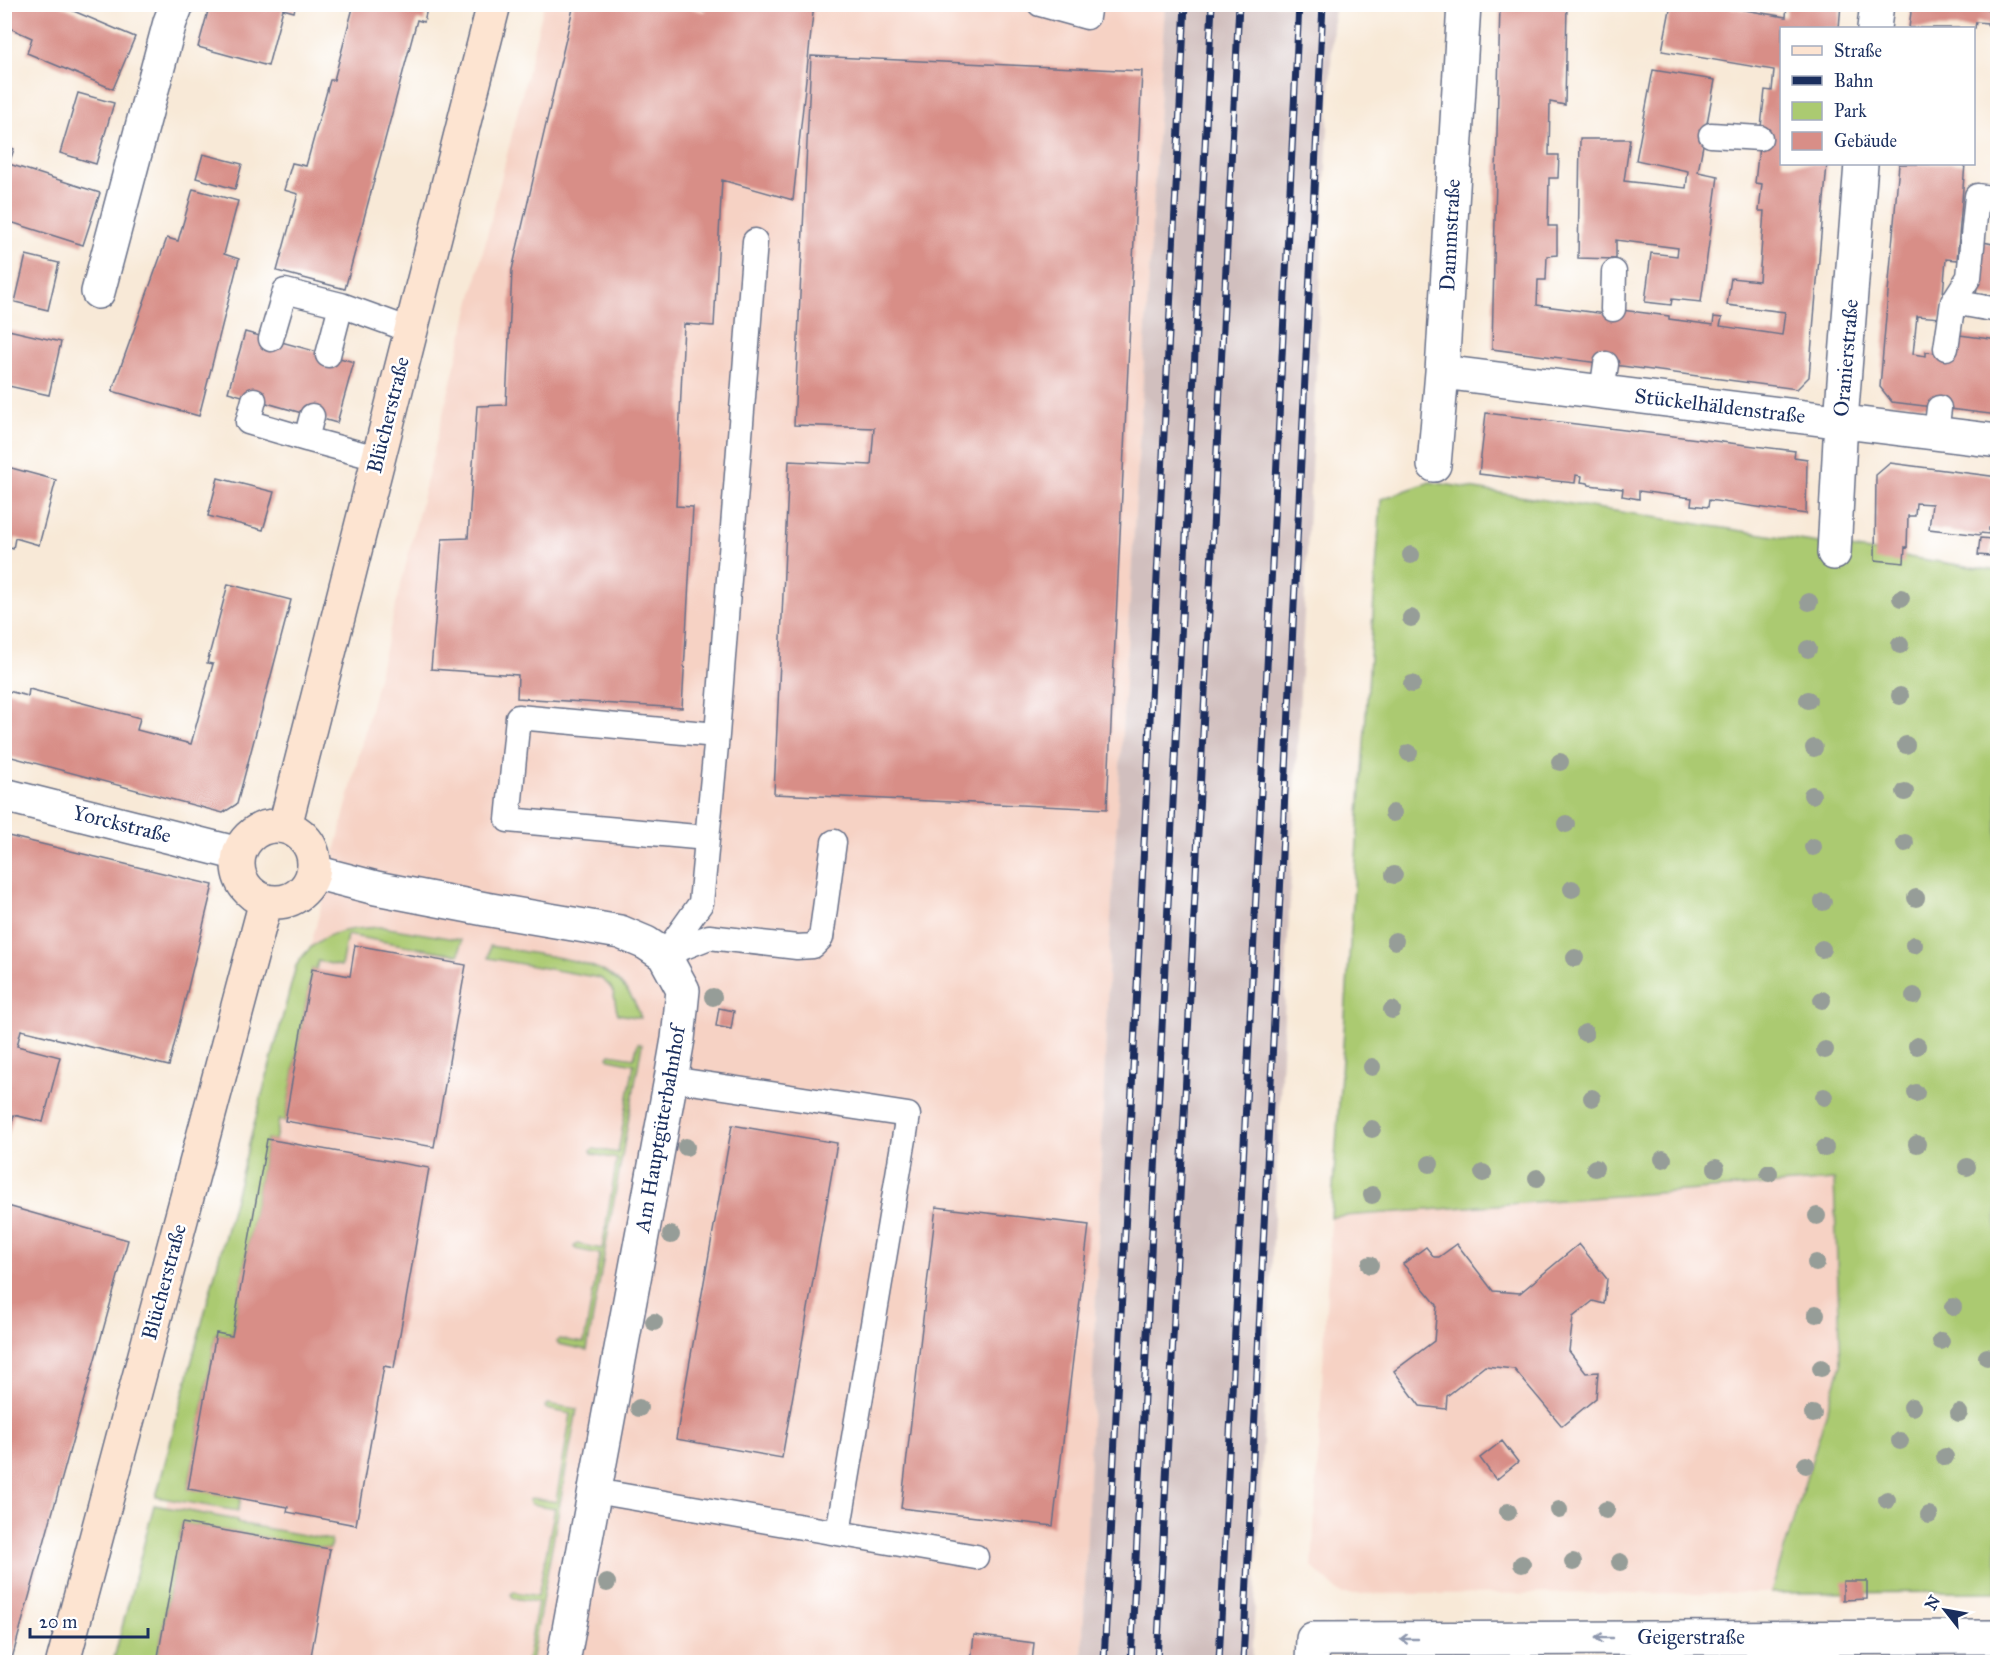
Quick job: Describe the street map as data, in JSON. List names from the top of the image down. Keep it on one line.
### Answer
{"streets":{"main road":["Blücherstraße"],"street":["Dammstraße","Oranierstraße","Stückelhäldenstraße","Yorckstraße","Am Hauptgüterbahnhof","Geigerstraße"]},"crossings":[["Dammstraße","Stückelhäldenstraße"],["Oranierstraße","Stückelhäldenstraße"],["Blücherstraße","Yorckstraße"]],"one_way":["Geigerstraße"],"legend":["Straße","Bahn","Park","Gebäude"],"scale_bar":"20 m","north":"top left"}
